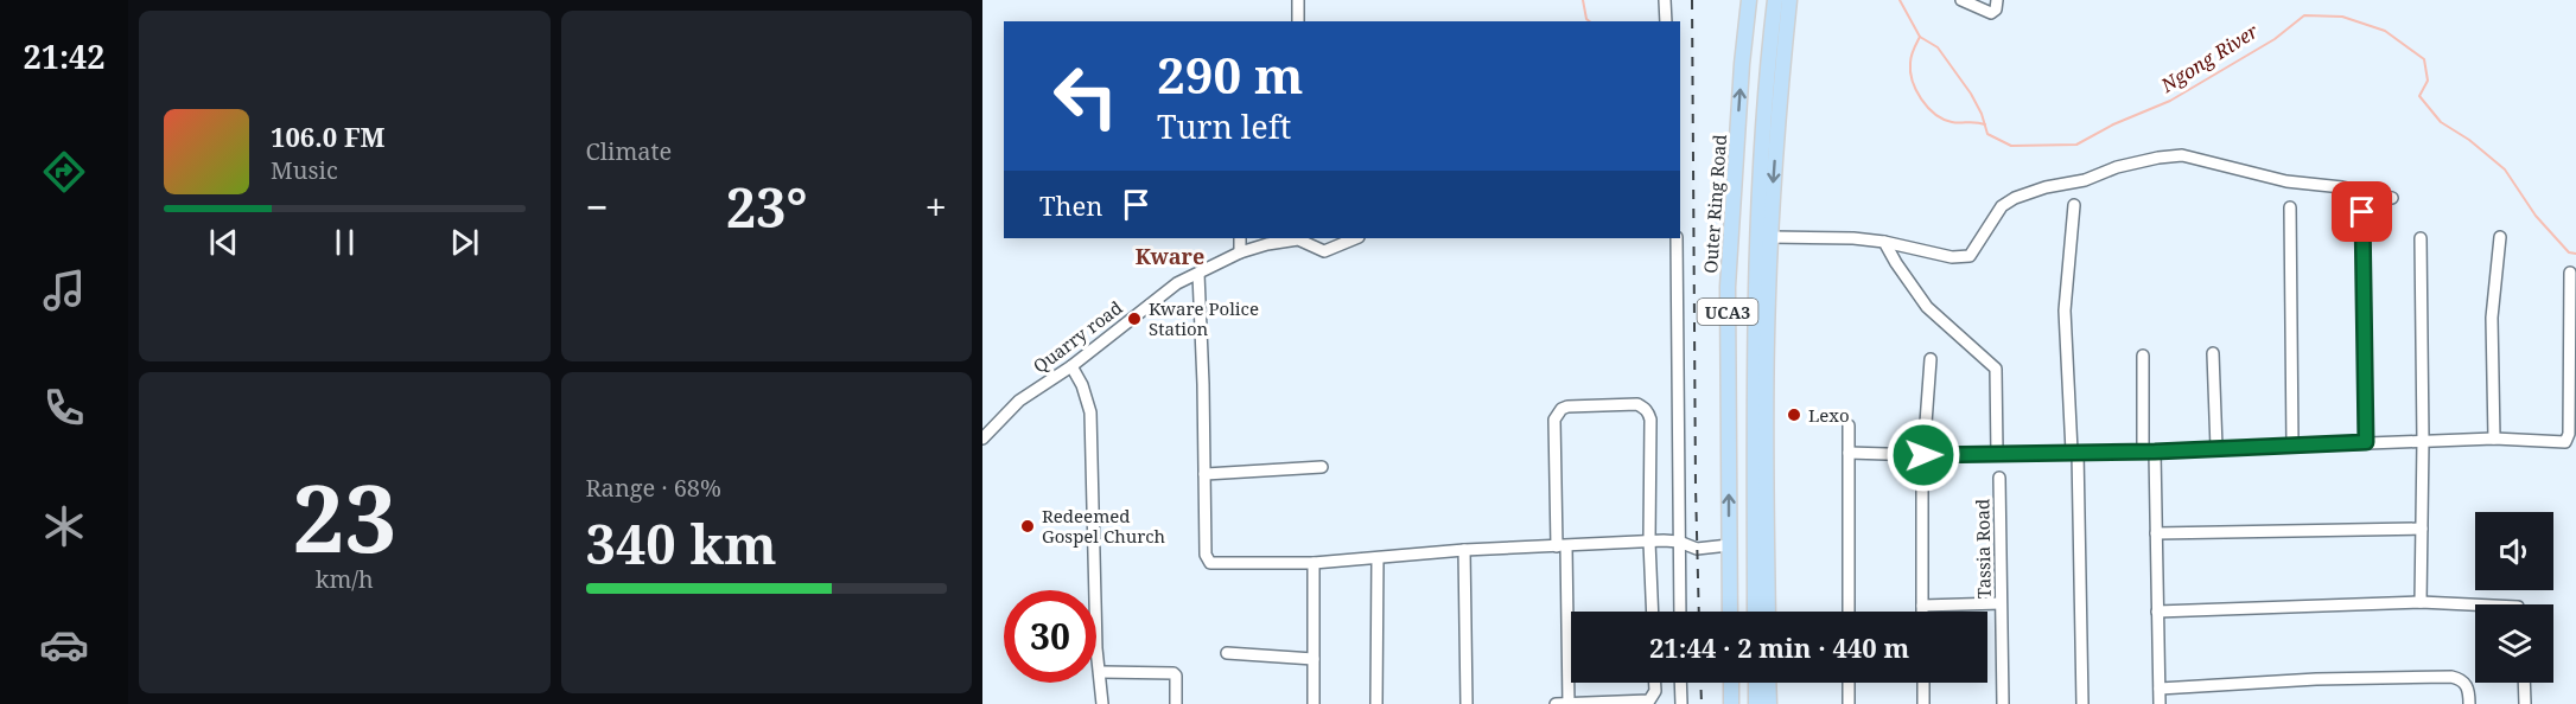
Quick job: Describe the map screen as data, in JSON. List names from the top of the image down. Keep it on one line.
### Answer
{"streets":{"main road":["Outer Ring Road","UCA3"],"street":["Quarry road","Tassia Road"]},"districts":["Kware"],"water":["Ngong River"],"places":["Kware Police Station","Lexo","Redeemed Gospel Church"],"page":{"tabs":"21:42","tile":["Climate",["23","km/h"],["Range · 68%","340 km"]],"turn":["290 m","Turn left"],"song":["106.0 FM","Music"],"then":"Then","heat":["−","23°","+"],"limit":"30","trip":"21:44 · 2 min · 440 m"}}
